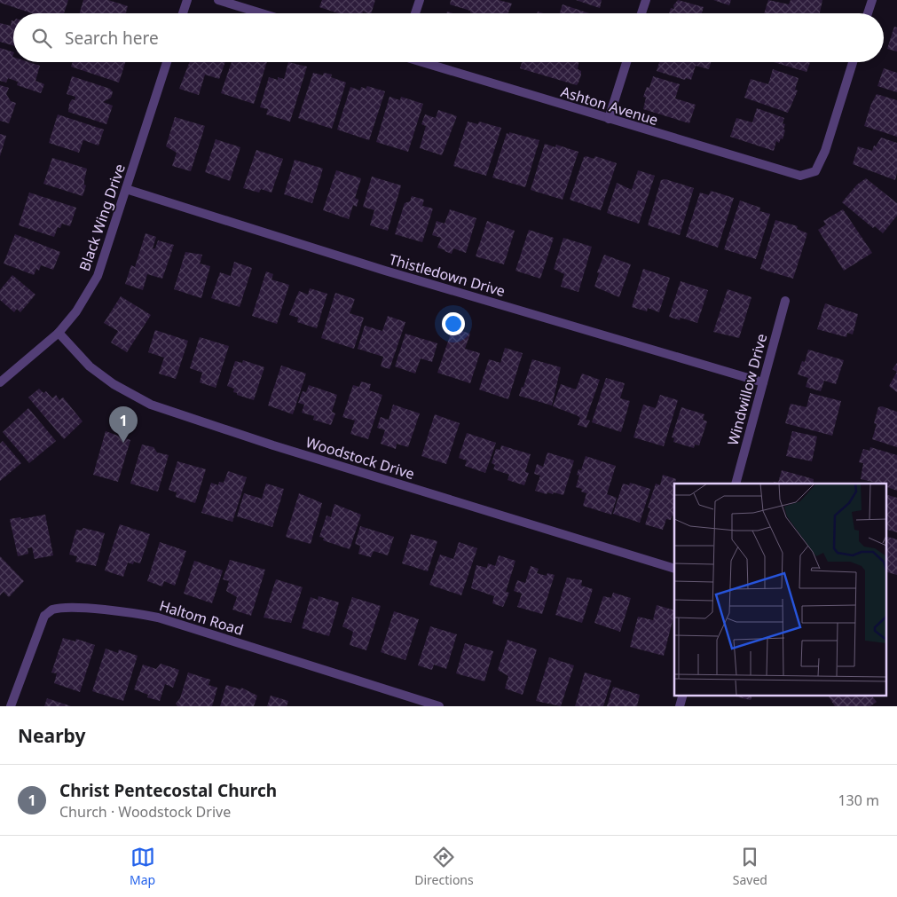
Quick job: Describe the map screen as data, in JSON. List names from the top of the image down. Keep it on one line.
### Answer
{"streets":{"street":["Ashton Avenue","Black Wing Drive","Thistledown Drive","Windwillow Drive","Woodstock Drive","Haltom Road"]},"crossings":[["Black Wing Drive","Thistledown Drive"],["Black Wing Drive","Woodstock Drive"],["Thistledown Drive","Windwillow Drive"]],"page":{"search":"Search here","pins":"1","heading":"Nearby","list":[{"mark":"1","name":"Christ Pentecostal Church","note":"Church · Woodstock Drive","value":"130 m"}],"nav":["Map","Directions","Saved"]}}
